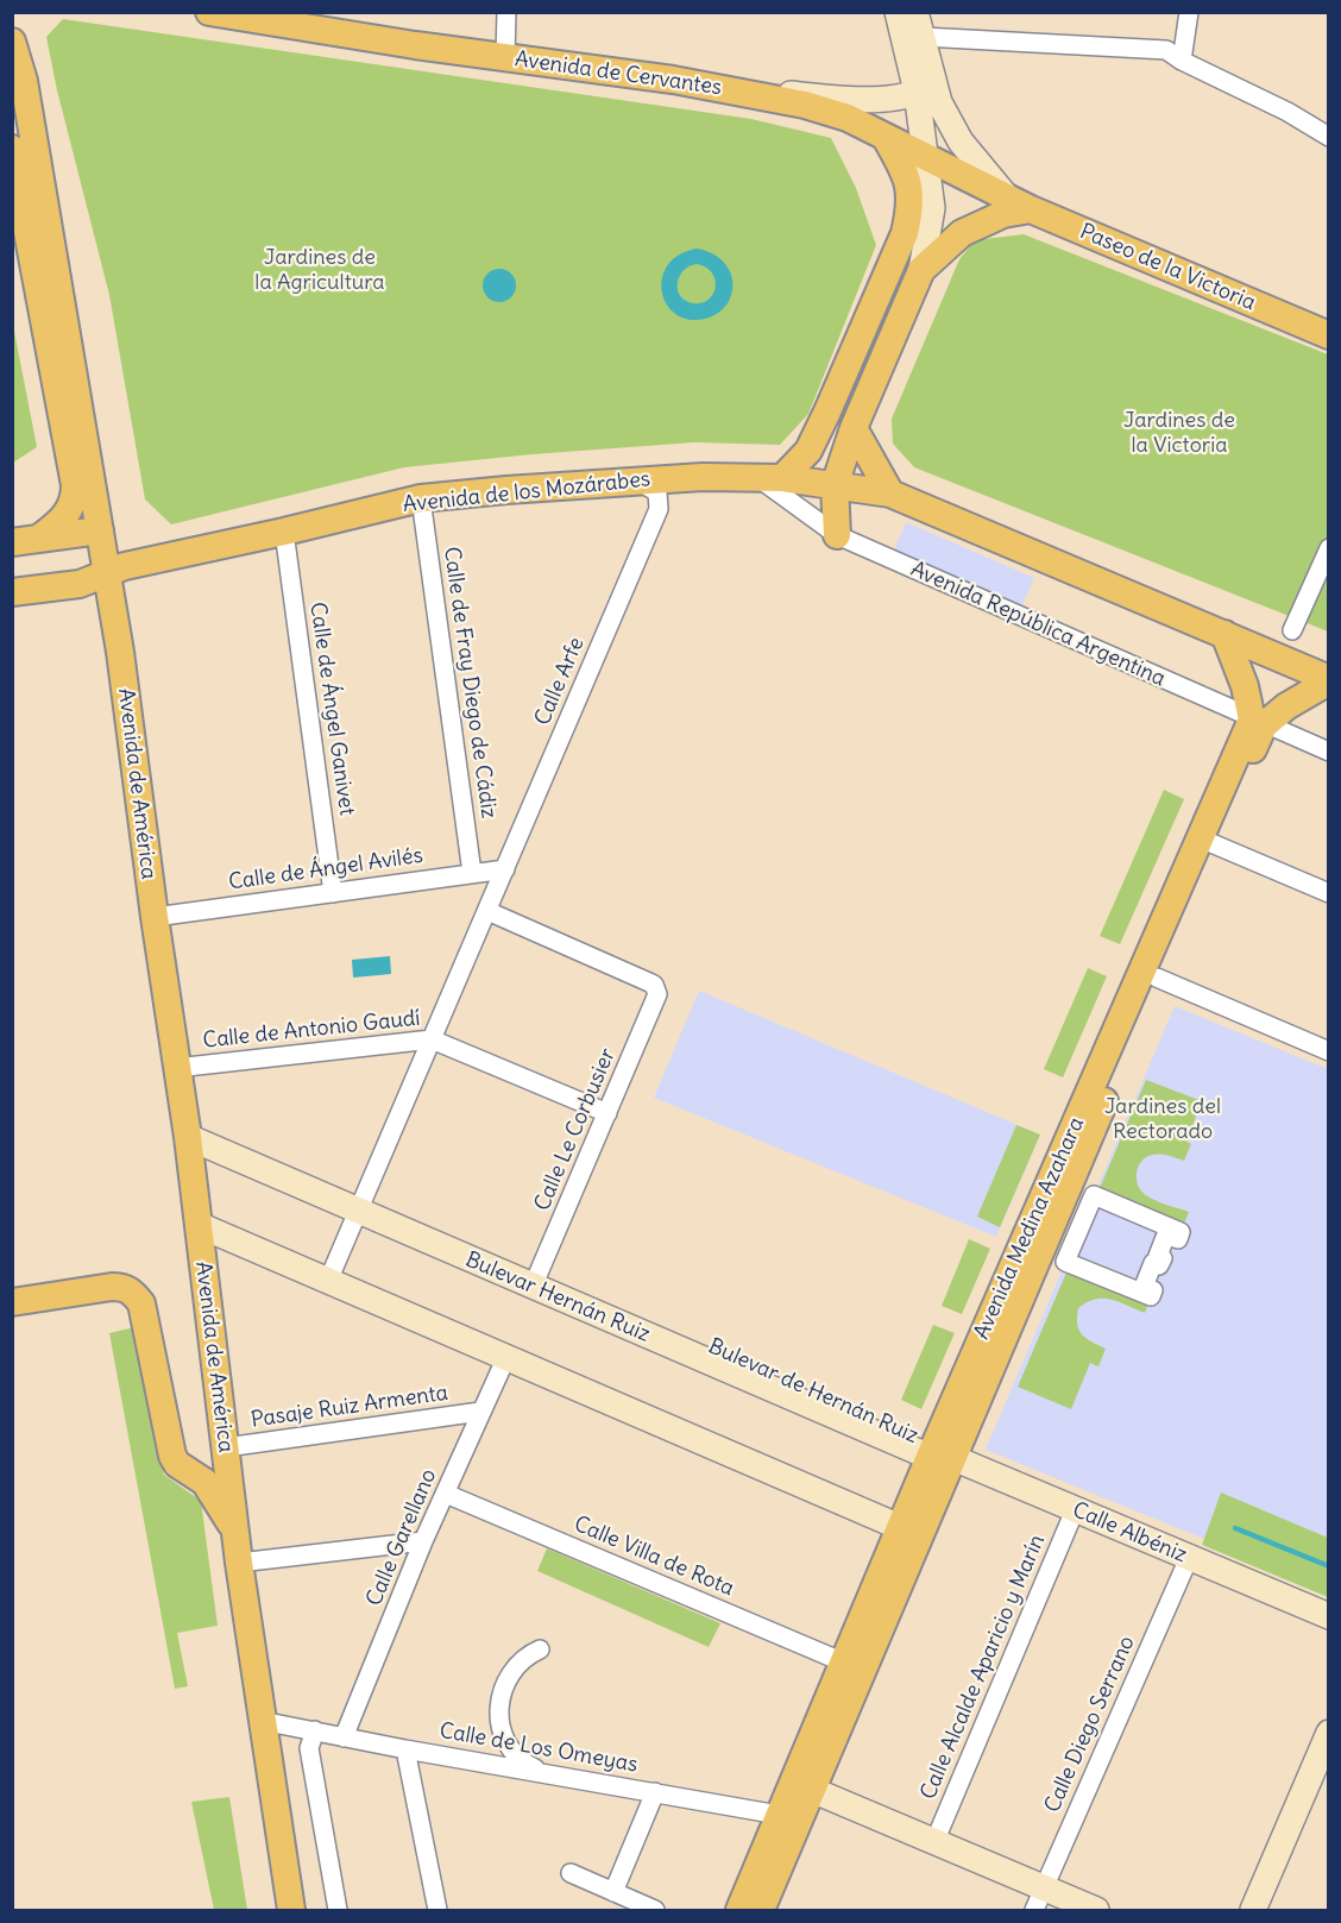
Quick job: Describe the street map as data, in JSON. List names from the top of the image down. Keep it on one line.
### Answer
{"streets":{"main road":["Avenida de Cervantes","Paseo de la Victoria","Avenida de los Mozárabes","Avenida de América","Avenida Medina Azahara"],"street":["Avenida República Argentina","Calle Arfe","Calle de Fray Diego de Cádiz","Calle de Ángel Ganivet","Calle de Ángel Avilés","Calle de Antonio Gaudí","Calle Le Corbusier","Bulevar Hernán Ruiz","Bulevar de Hernán Ruiz","Pasaje Ruiz Armenta","Calle Albéniz","Calle Garellano","Calle Villa de Rota","Calle Alcalde Aparicio y Marín","Calle Diego Serrano","Calle de Los Omeyas"]},"crossings":[["Avenida de Cervantes","Paseo de la Victoria"],["Avenida de los Mozárabes","Avenida República Argentina"],["Avenida de los Mozárabes","Calle Arfe"],["Avenida de los Mozárabes","Calle de Fray Diego de Cádiz"],["Avenida de los Mozárabes","Calle de Ángel Ganivet"],["Avenida de los Mozárabes","Avenida de América"],["Avenida República Argentina","Avenida Medina Azahara"],["Calle Arfe","Calle de Fray Diego de Cádiz"],["Calle Arfe","Calle de Ángel Avilés"],["Calle Arfe","Calle de Antonio Gaudí"],["Calle Arfe","Calle Le Corbusier"],["Calle Arfe","Bulevar Hernán Ruiz"],["Calle Arfe","Bulevar de Hernán Ruiz"],["Calle de Fray Diego de Cádiz","Calle de Ángel Avilés"],["Calle de Fray Diego de Cádiz","Calle Le Corbusier"],["Calle de Ángel Ganivet","Calle de Ángel Avilés"],["Avenida de América","Calle de Ángel Avilés"],["Avenida de América","Calle de Antonio Gaudí"],["Avenida de América","Bulevar Hernán Ruiz"],["Avenida de América","Pasaje Ruiz Armenta"],["Avenida de América","Calle de Los Omeyas"],["Calle de Antonio Gaudí","Calle Le Corbusier"],["Calle Le Corbusier","Bulevar Hernán Ruiz"],["Avenida Medina Azahara","Bulevar Hernán Ruiz"],["Avenida Medina Azahara","Calle Albéniz"],["Avenida Medina Azahara","Calle Villa de Rota"],["Avenida Medina Azahara","Calle de Los Omeyas"],["Bulevar Hernán Ruiz","Bulevar de Hernán Ruiz"],["Bulevar Hernán Ruiz","Calle Albéniz"],["Pasaje Ruiz Armenta","Calle Garellano"],["Calle Albéniz","Calle Alcalde Aparicio y Marín"],["Calle Albéniz","Calle Diego Serrano"],["Calle Garellano","Calle Villa de Rota"],["Calle Garellano","Calle de Los Omeyas"]],"parks":["Jardines de la Agricultura","Jardines de la Victoria","Jardines del Rectorado"]}
